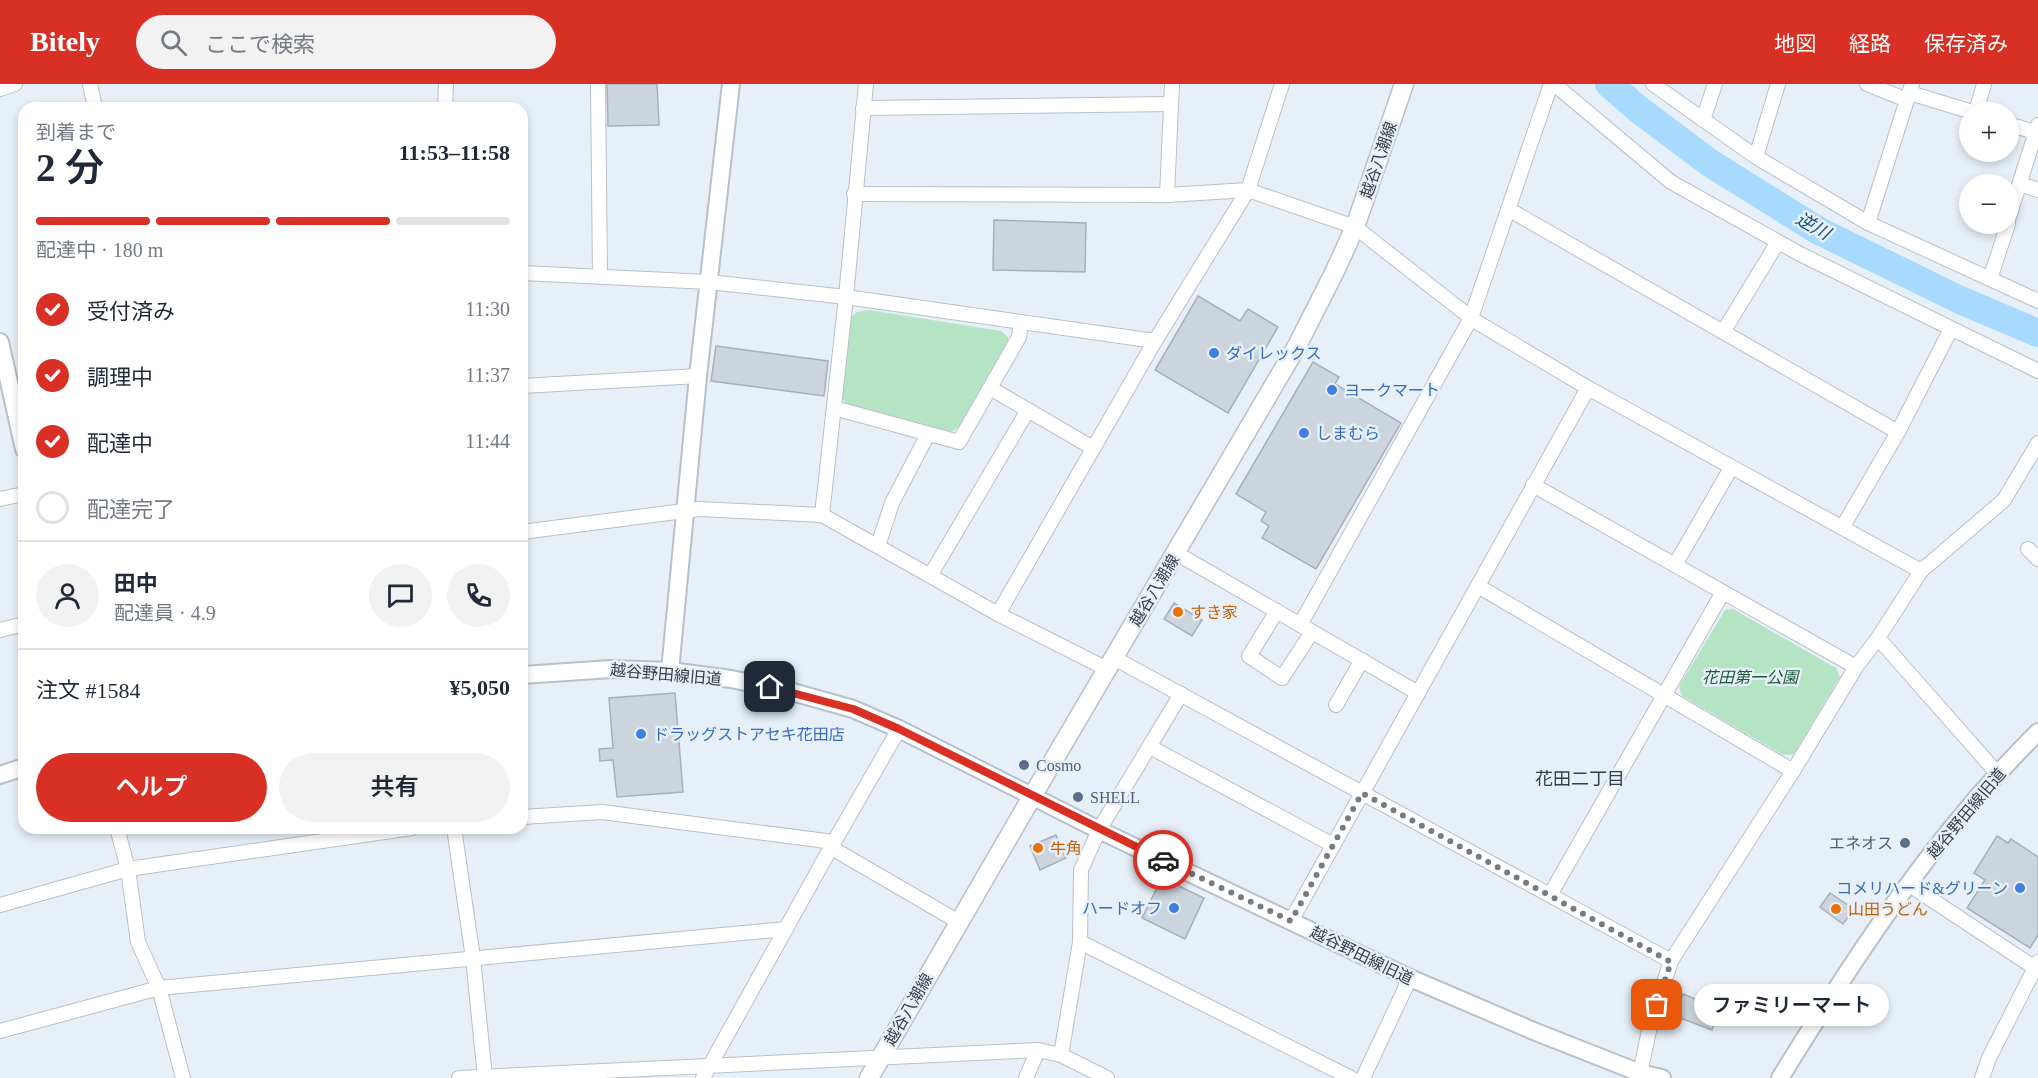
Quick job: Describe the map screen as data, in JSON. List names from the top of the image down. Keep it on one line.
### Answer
{"streets":{"main road":["越谷八潮線"],"street":["越谷野田線旧道"]},"crossings":[["越谷八潮線","越谷野田線旧道"]],"districts":["花田二丁目"],"water":["逆川"],"parks":["花田第一公園"],"places":["ダイレックス","ヨークマート","しまむら","すき家","ドラッグストアセキ花田店","Cosmo","SHELL","エネオス","牛角","コメリハード&グリーン","ハードオフ","山田うどん","ファミリーマート"],"page":{"header":"Bitely","search":"ここで検索","nav":["地図","経路","保存済み"],"map_buttons":["+","−"],"heading":["2 分","到着まで","11:53–11:58"],"panel":["田中","配達員 · 4.9","注文 #1584","¥5,050"],"bar":"配達中 · 180 m","list":[["受付済み","11:30"],["調理中","11:37"],["配達中","11:44"],"配達完了"],"buttons":["ヘルプ","共有"],"bubble":"ファミリーマート"}}
